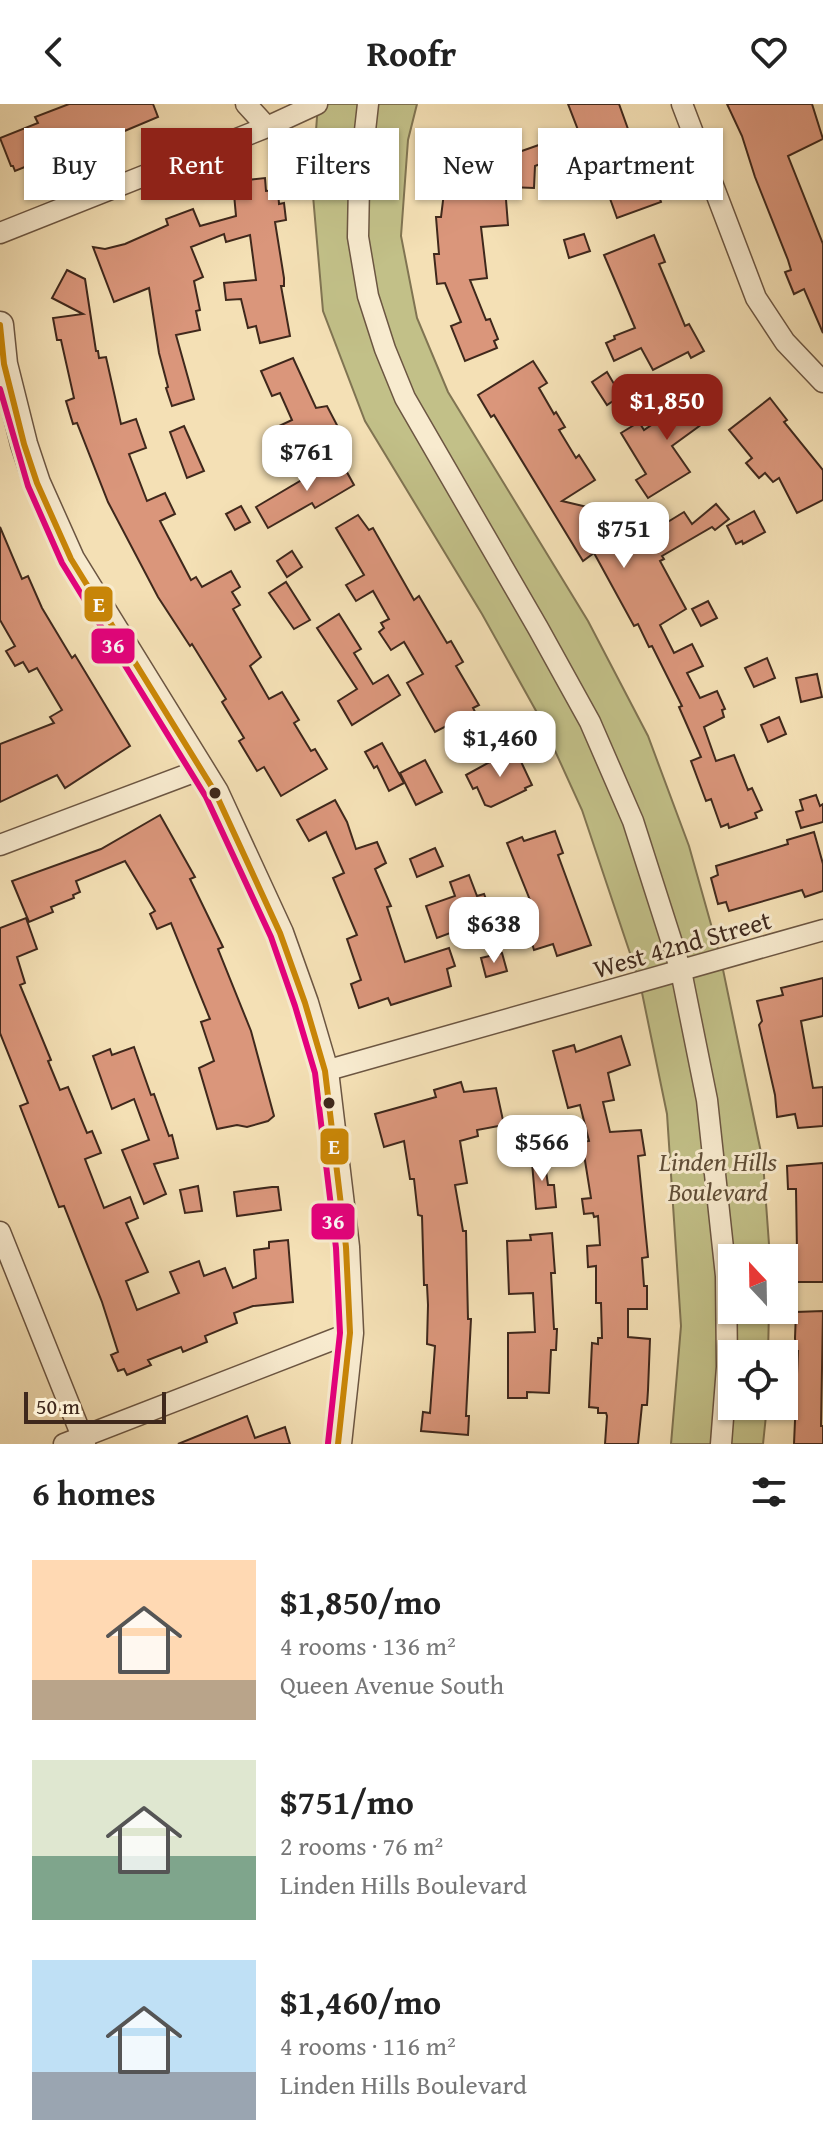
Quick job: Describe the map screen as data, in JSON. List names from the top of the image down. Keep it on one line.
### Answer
{"streets":{"street":["West 42nd Street"]},"parks":["Linden Hills Boulevard"],"lines":["transit line E","transit line 36"],"scale_bar":"50 m","north":"top","page":{"header":"Roofr","chip":["Buy","Rent","Filters","New","Apartment"],"price":["$1,850","$761","$751","$1,460","$638","$566"],"scale":"50 m","heading":"6 homes","list":[{"name":"$1,850/mo","note":"4 rooms · 136 m² · Queen Avenue South"},{"name":"$751/mo","note":"2 rooms · 76 m² · Linden Hills Boulevard"},{"name":"$1,460/mo","note":"4 rooms · 116 m² · Linden Hills Boulevard"}]}}
